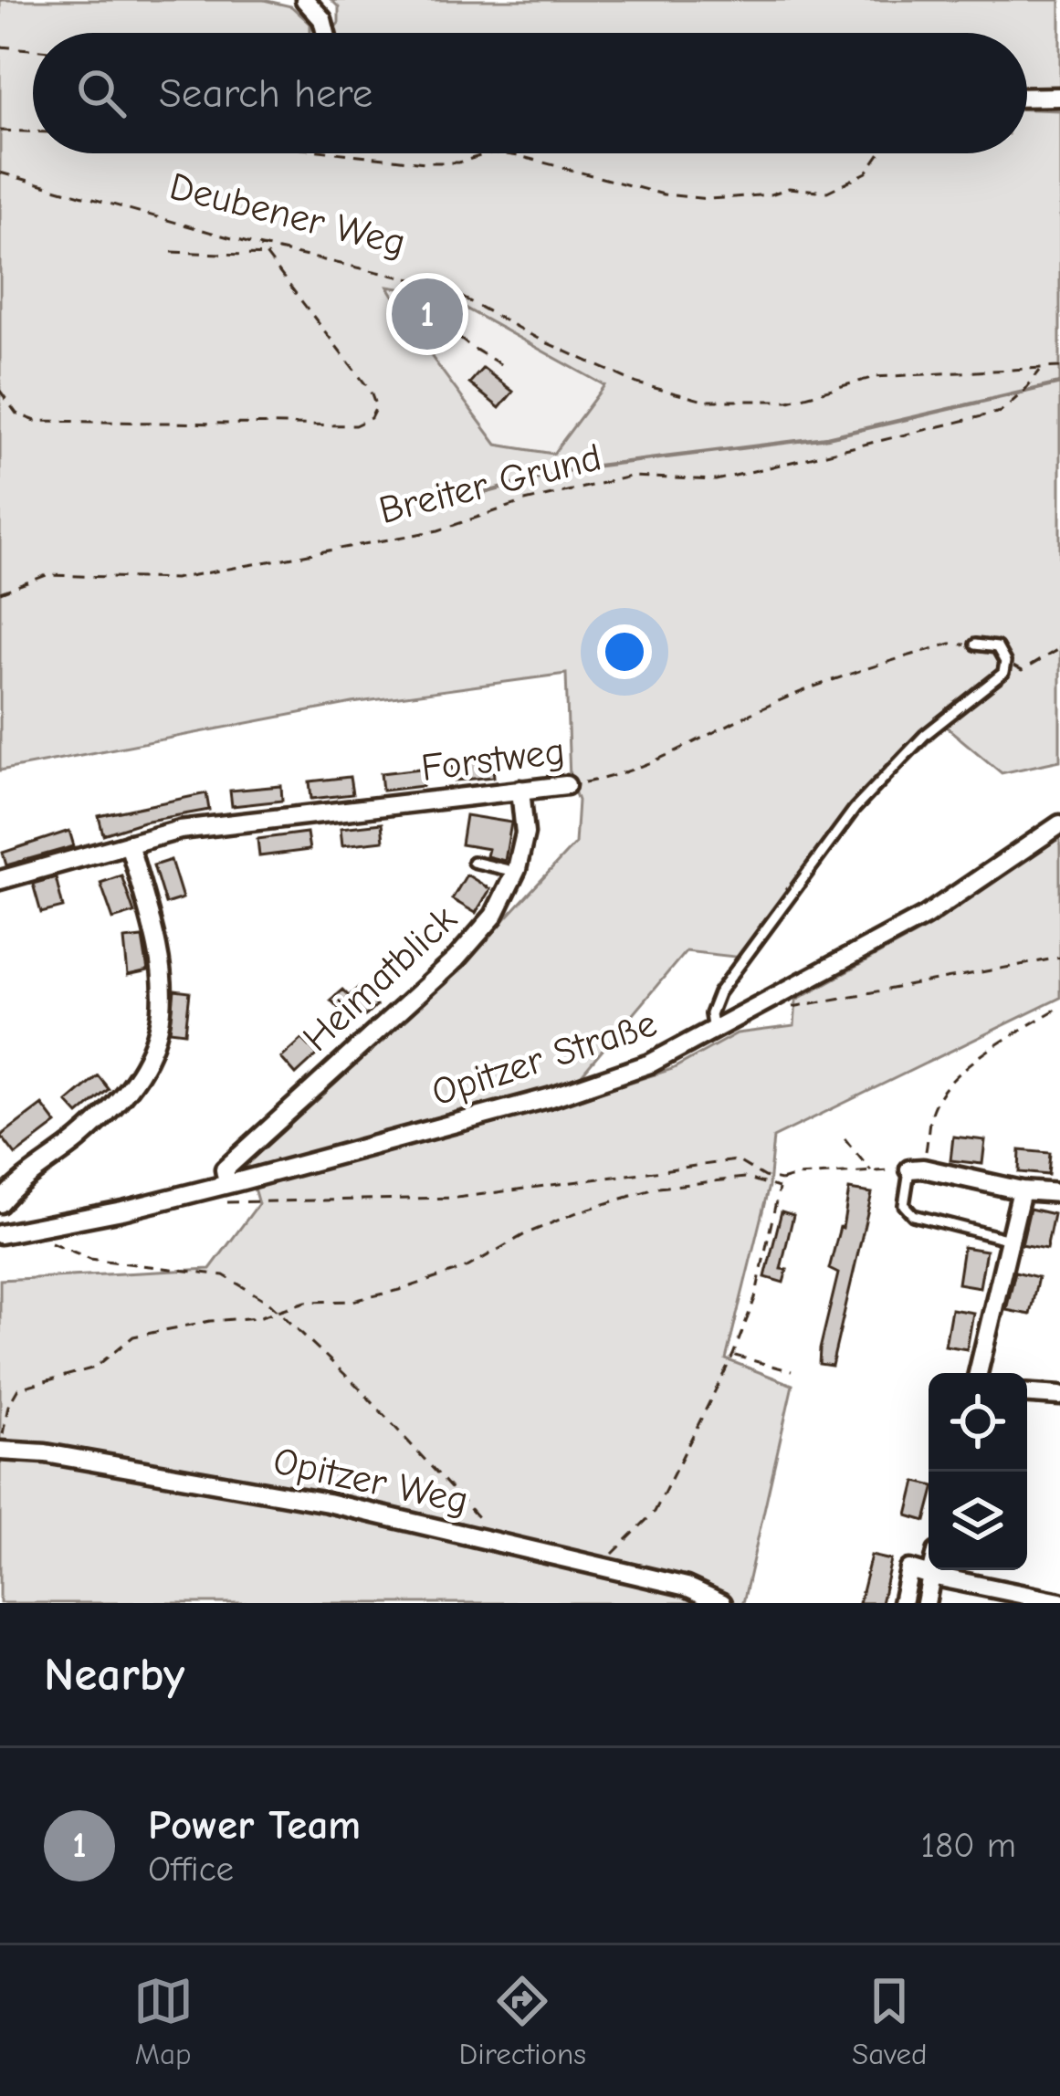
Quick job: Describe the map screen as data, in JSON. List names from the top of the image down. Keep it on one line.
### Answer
{"streets":{"street":["Forstweg","Heimatblick","Opitzer Straße","Opitzer Weg"],"path":["Deubener Weg","Breiter Grund"]},"crossings":[["Deubener Weg","Breiter Grund"],["Forstweg","Heimatblick"],["Heimatblick","Opitzer Straße"]],"page":{"search":"Search here","pins":"1","heading":"Nearby","list":[{"mark":"1","name":"Power Team","note":"Office","value":"180 m"}],"nav":["Map","Directions","Saved"]}}
